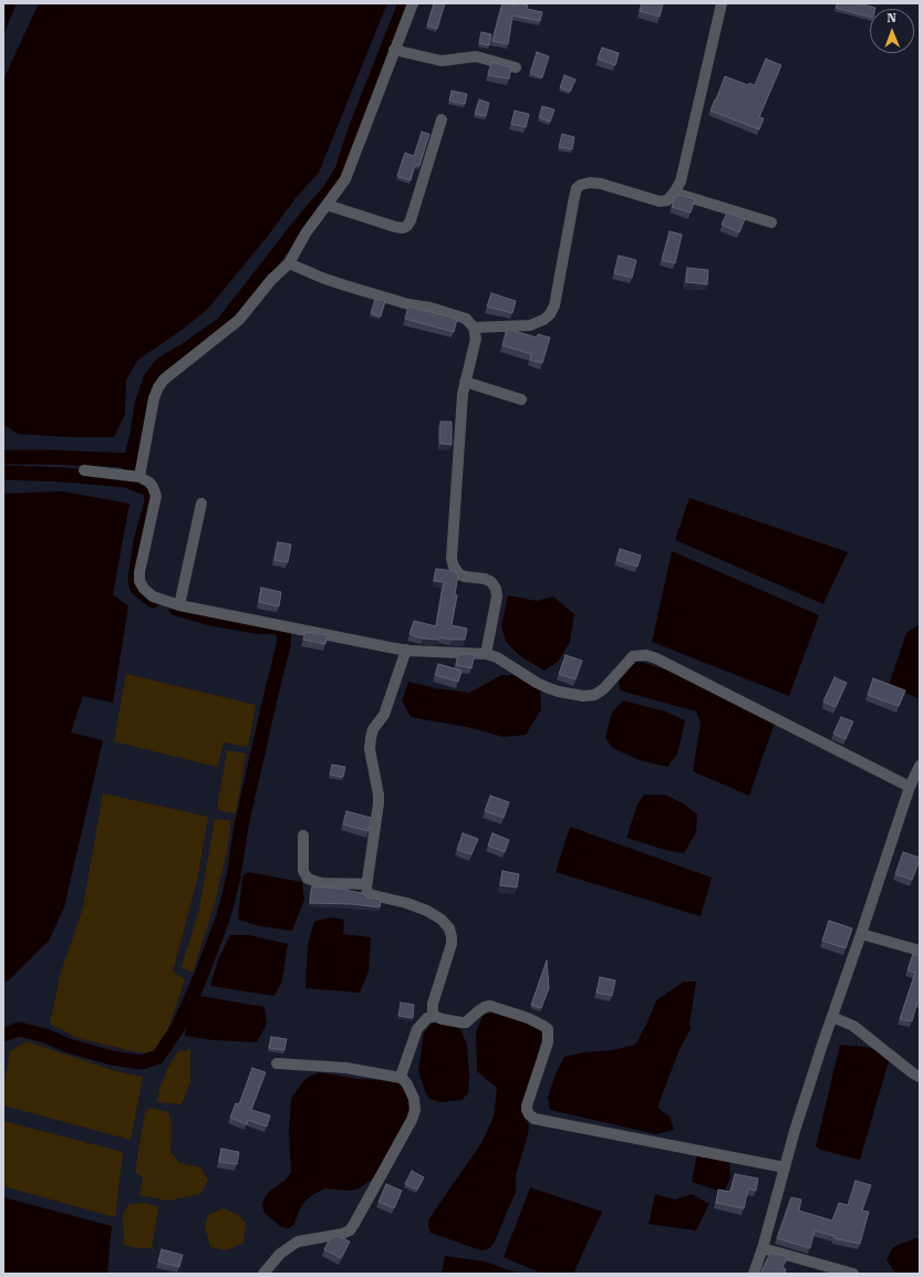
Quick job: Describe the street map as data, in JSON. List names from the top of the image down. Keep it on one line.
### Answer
{"north":"top"}
